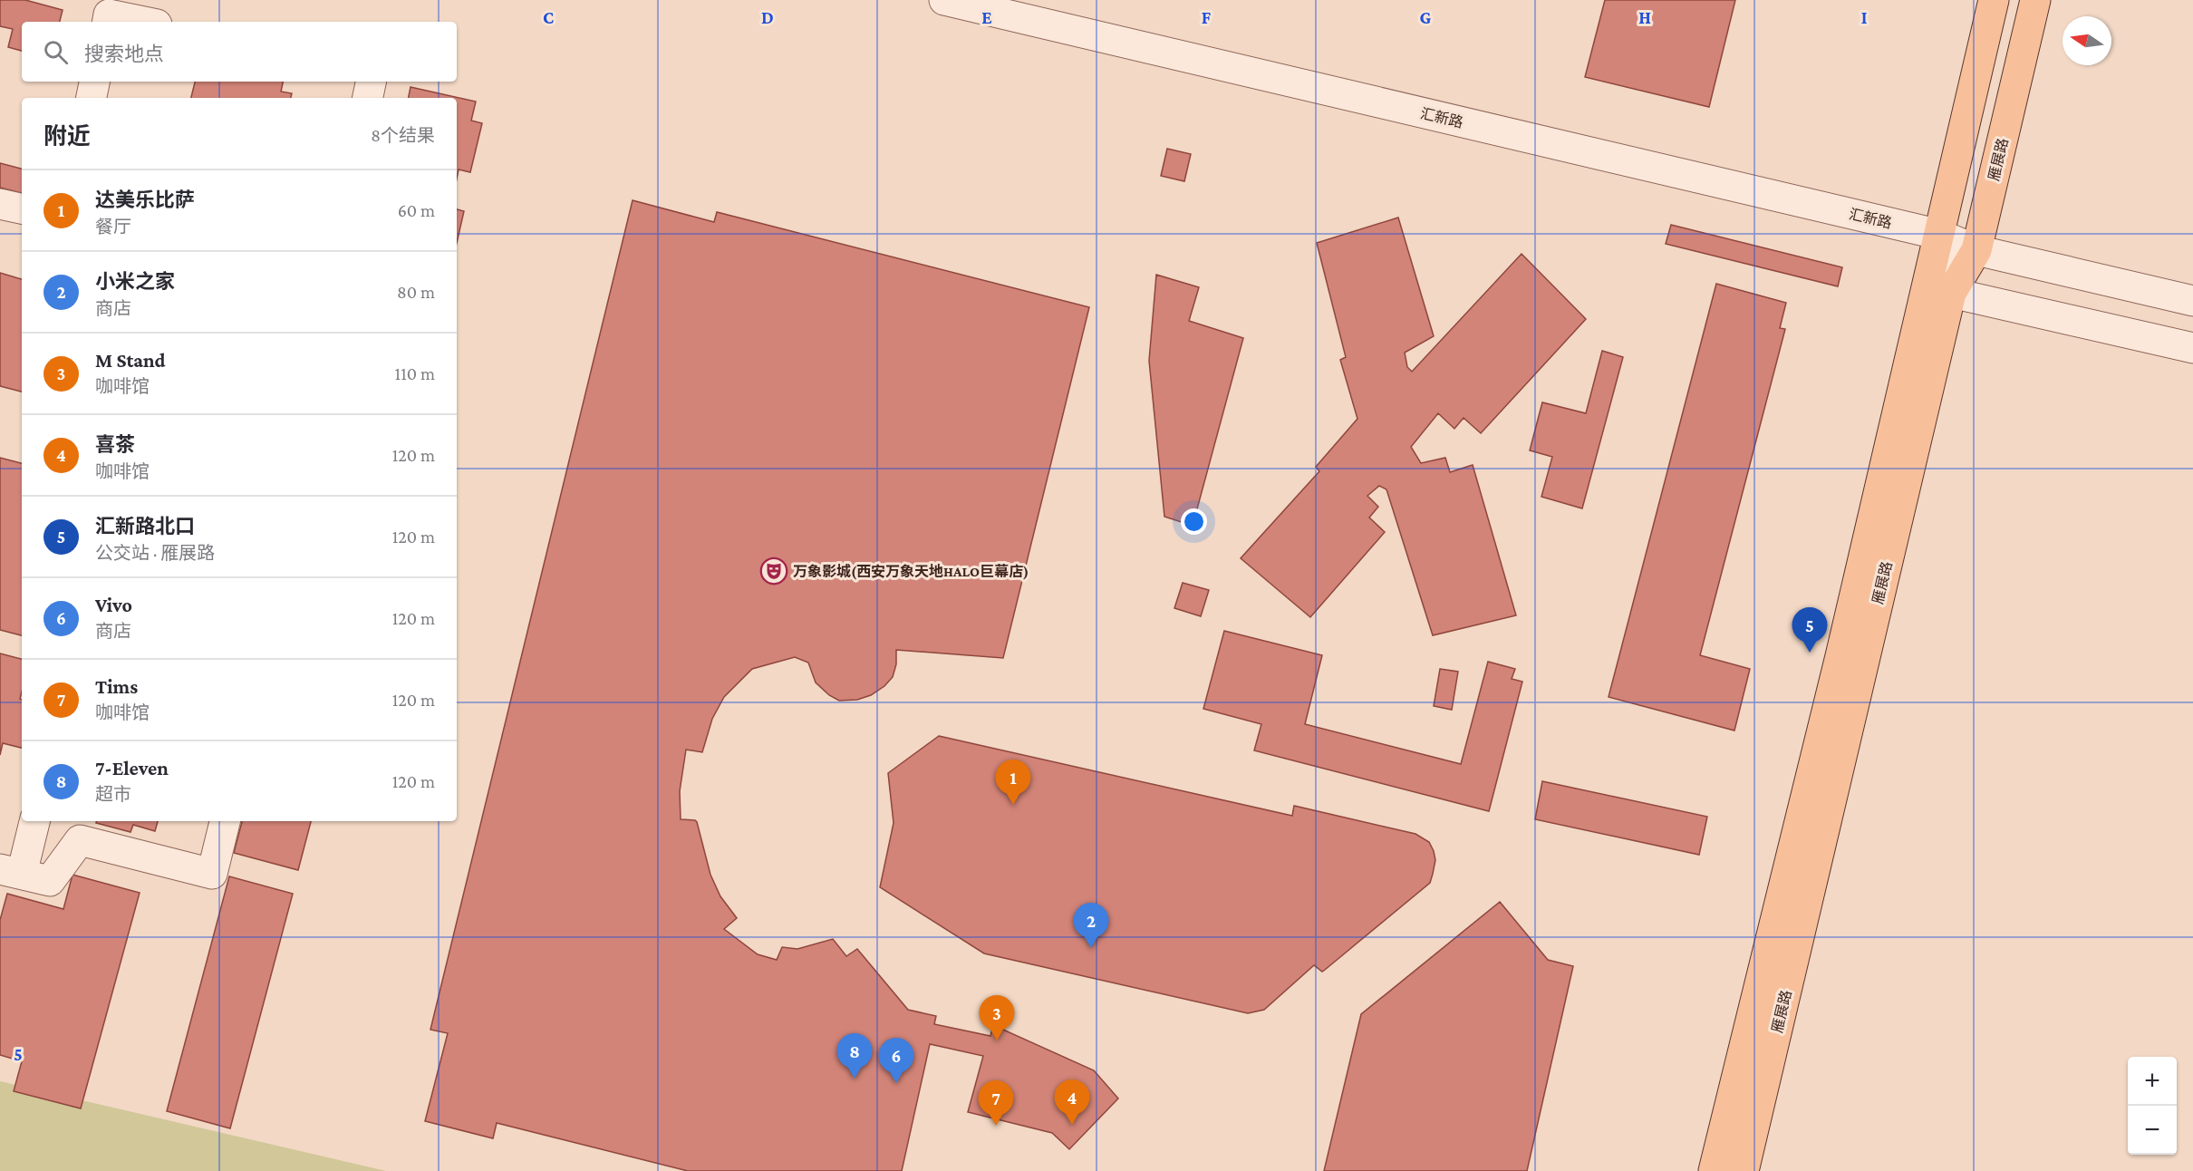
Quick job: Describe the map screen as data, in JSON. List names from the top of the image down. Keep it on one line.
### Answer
{"streets":{"main road":["雁展路"],"street":["汇新路"]},"crossings":[["汇新路","雁展路"]],"places":{"theatre":["万象影城(西安万象天地HALO巨幕店)"]},"north":"left","page":{"search":"搜索地点","heading":["附近","8个结果"],"list":[{"mark":"1","name":"达美乐比萨","note":"餐厅","value":"60 m"},{"mark":"2","name":"小米之家","note":"商店","value":"80 m"},{"mark":"3","name":"M Stand","note":"咖啡馆","value":"110 m"},{"mark":"4","name":"喜茶","note":"咖啡馆","value":"120 m"},{"mark":"5","name":"汇新路北口","note":"公交站 · 雁展路","value":"120 m"},{"mark":"6","name":"Vivo","note":"商店","value":"120 m"},{"mark":"7","name":"Tims","note":"咖啡馆","value":"120 m"},{"mark":"8","name":"7-Eleven","note":"超市","value":"120 m"}],"pins":["5","1","2","3","8","6","4","7"],"map_buttons":["+","−"]},"grid":{"columns":["C","D","E","F","G","H","I"],"rows":["5"]}}
